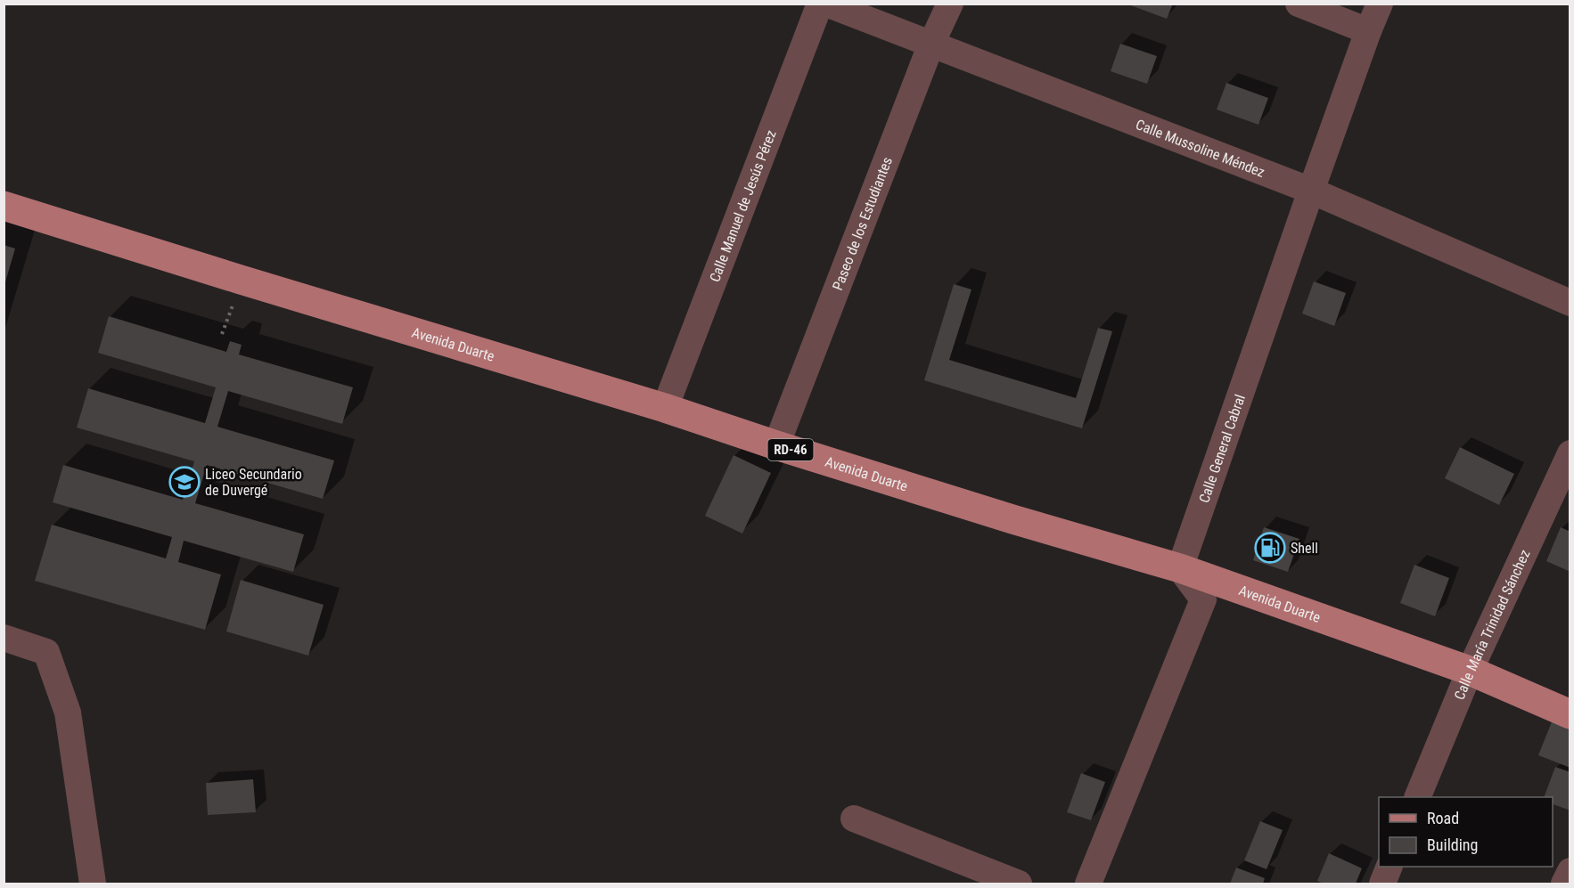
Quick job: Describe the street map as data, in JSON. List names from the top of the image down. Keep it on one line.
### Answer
{"streets":{"main road":["Avenida Duarte","RD-46"],"street":["Calle Mussoline Méndez","Calle Manuel de Jesús Pérez","Paseo de los Estudiantes","Calle General Cabral","Calle María Trinidad Sánchez"]},"crossings":[["Calle Mussoline Méndez","Paseo de los Estudiantes"],["Calle Mussoline Méndez","Calle General Cabral"],["Calle Manuel de Jesús Pérez","Avenida Duarte"],["Paseo de los Estudiantes","Avenida Duarte"],["Avenida Duarte","Calle General Cabral"],["Avenida Duarte","Calle María Trinidad Sánchez"]],"places":{"school or university":["Liceo Secundario de Duvergé"],"fuel station":["Shell"]},"legend":["Road","Building"]}
